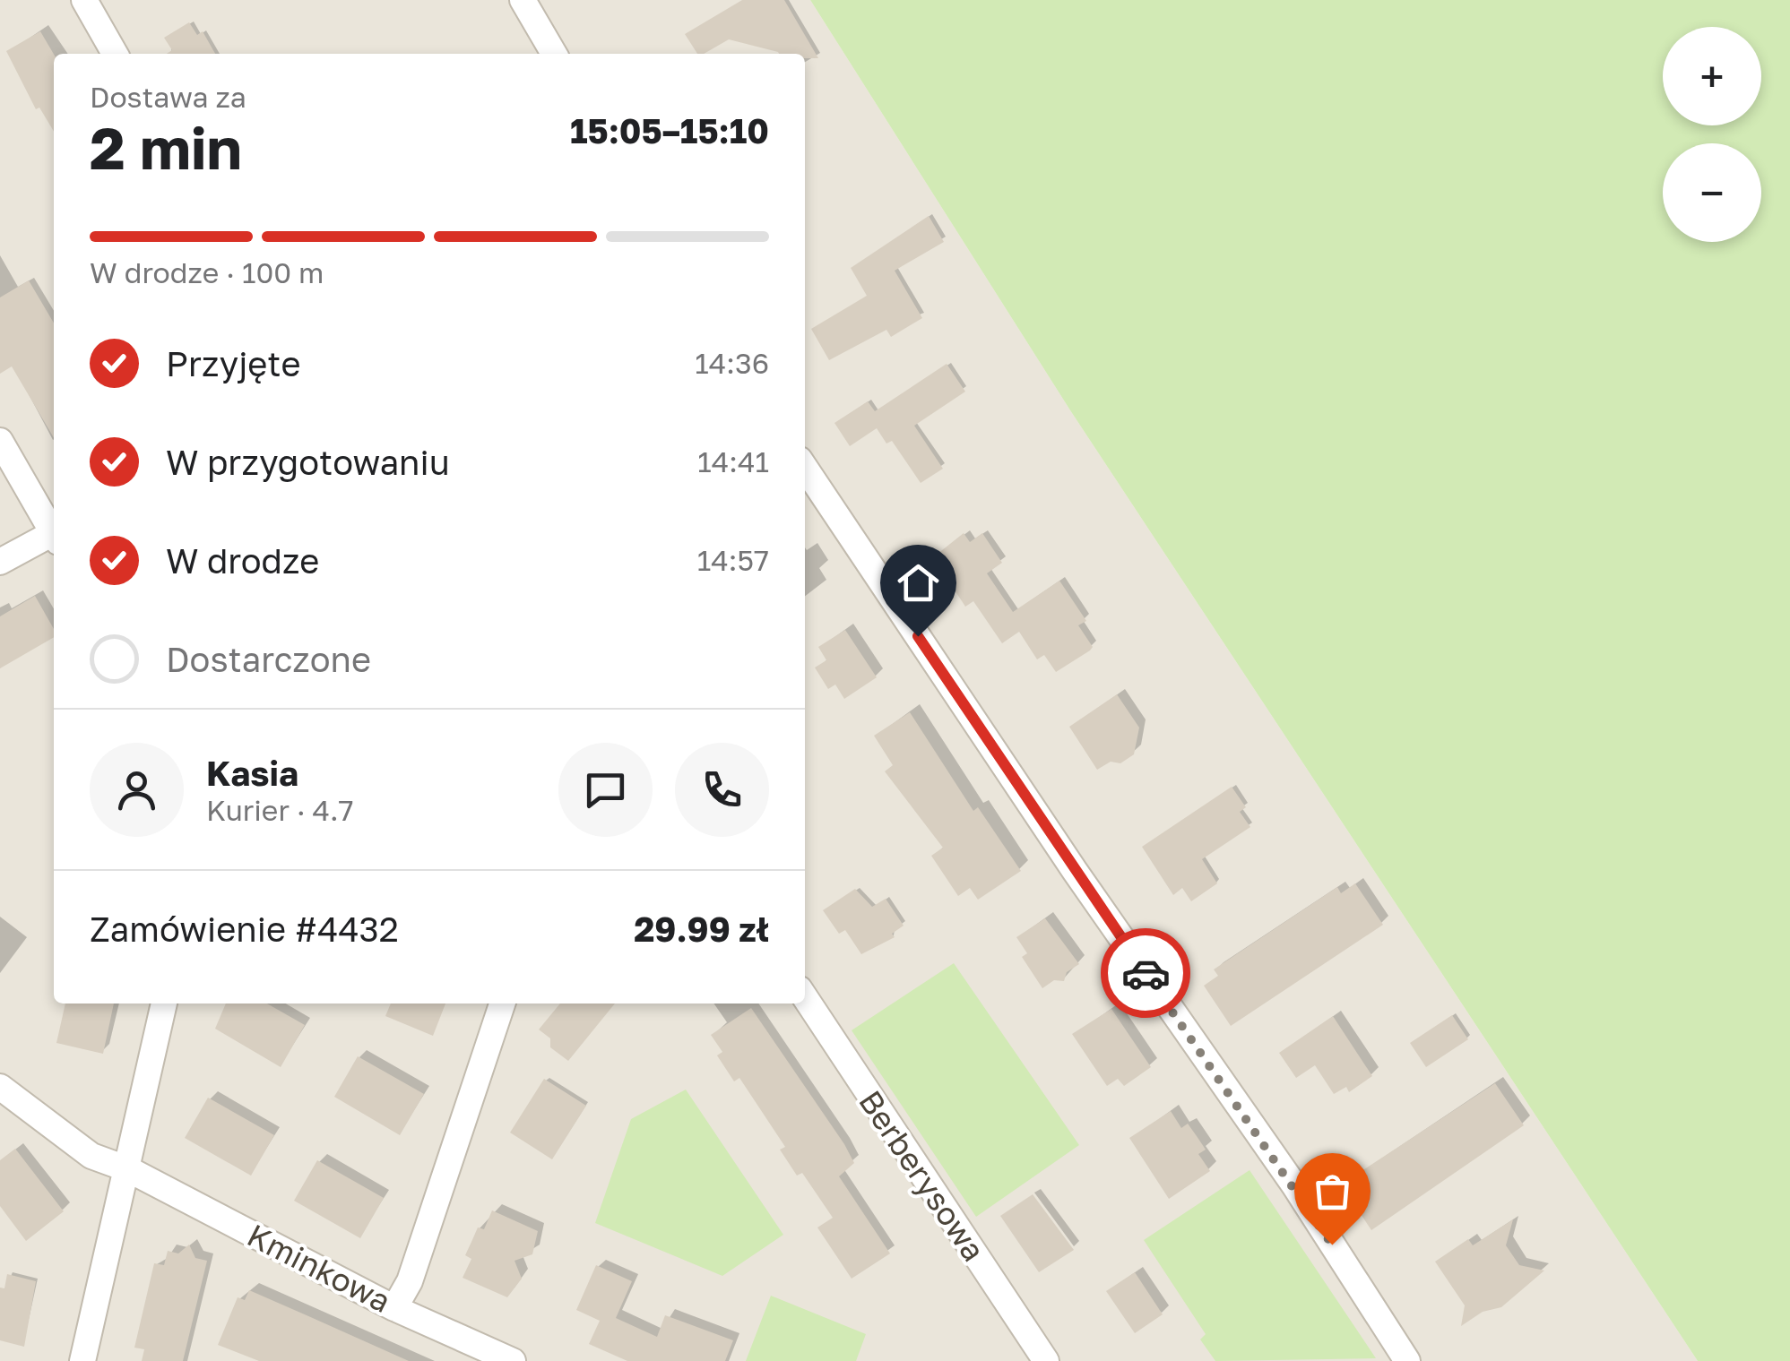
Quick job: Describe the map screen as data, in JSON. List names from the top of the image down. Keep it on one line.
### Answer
{"streets":{"street":["Berberysowa","Kminkowa"]},"page":{"map_buttons":["+","−"],"heading":["2 min","Dostawa za","15:05–15:10"],"panel":["Kasia","Kurier · 4.7","Zamówienie #4432","29.99 zł"],"bar":"W drodze · 100 m","list":[["Przyjęte","14:36"],["W przygotowaniu","14:41"],["W drodze","14:57"],"Dostarczone"]}}
